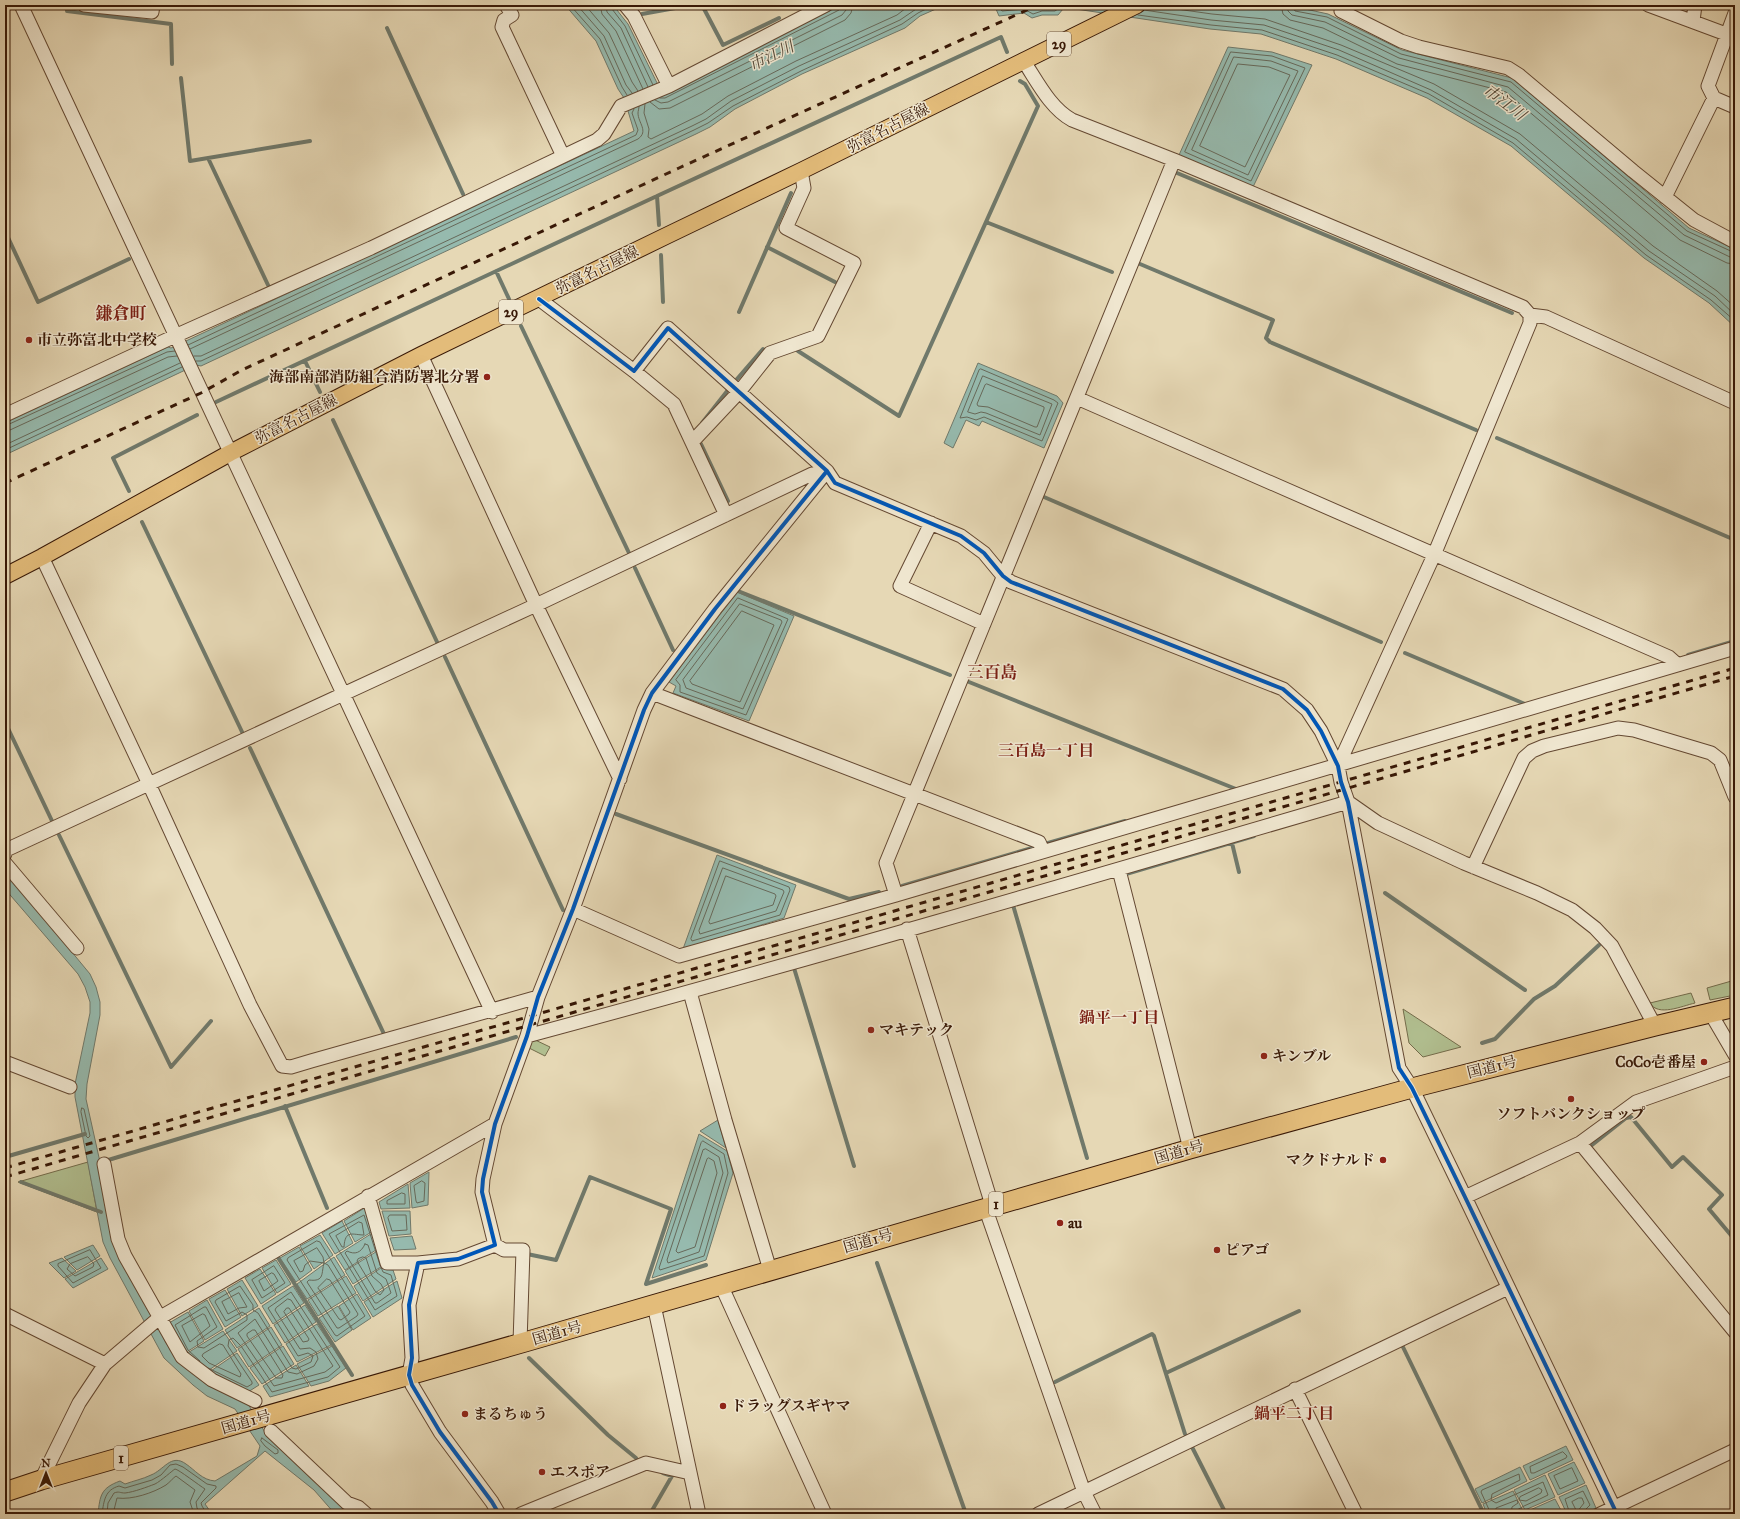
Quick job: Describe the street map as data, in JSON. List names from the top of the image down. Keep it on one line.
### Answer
{"streets":{"highway":["国道1号","1"],"main road":["29","弥富名古屋線"]},"crossings":[["29","弥富名古屋線"]],"districts":["鎌倉町","三百島","三百島一丁目","鍋平一丁目","鍋平二丁目"],"water":["市江川"],"places":["市立弥富北中学校","海部南部消防組合消防署北分署","マキテック","キンブル","CoCo壱番屋","ソフトバンクショップ","マクドナルド","au","ピアゴ","ドラッグスギヤマ","まるちゅう","エスポア"],"north":"top"}
